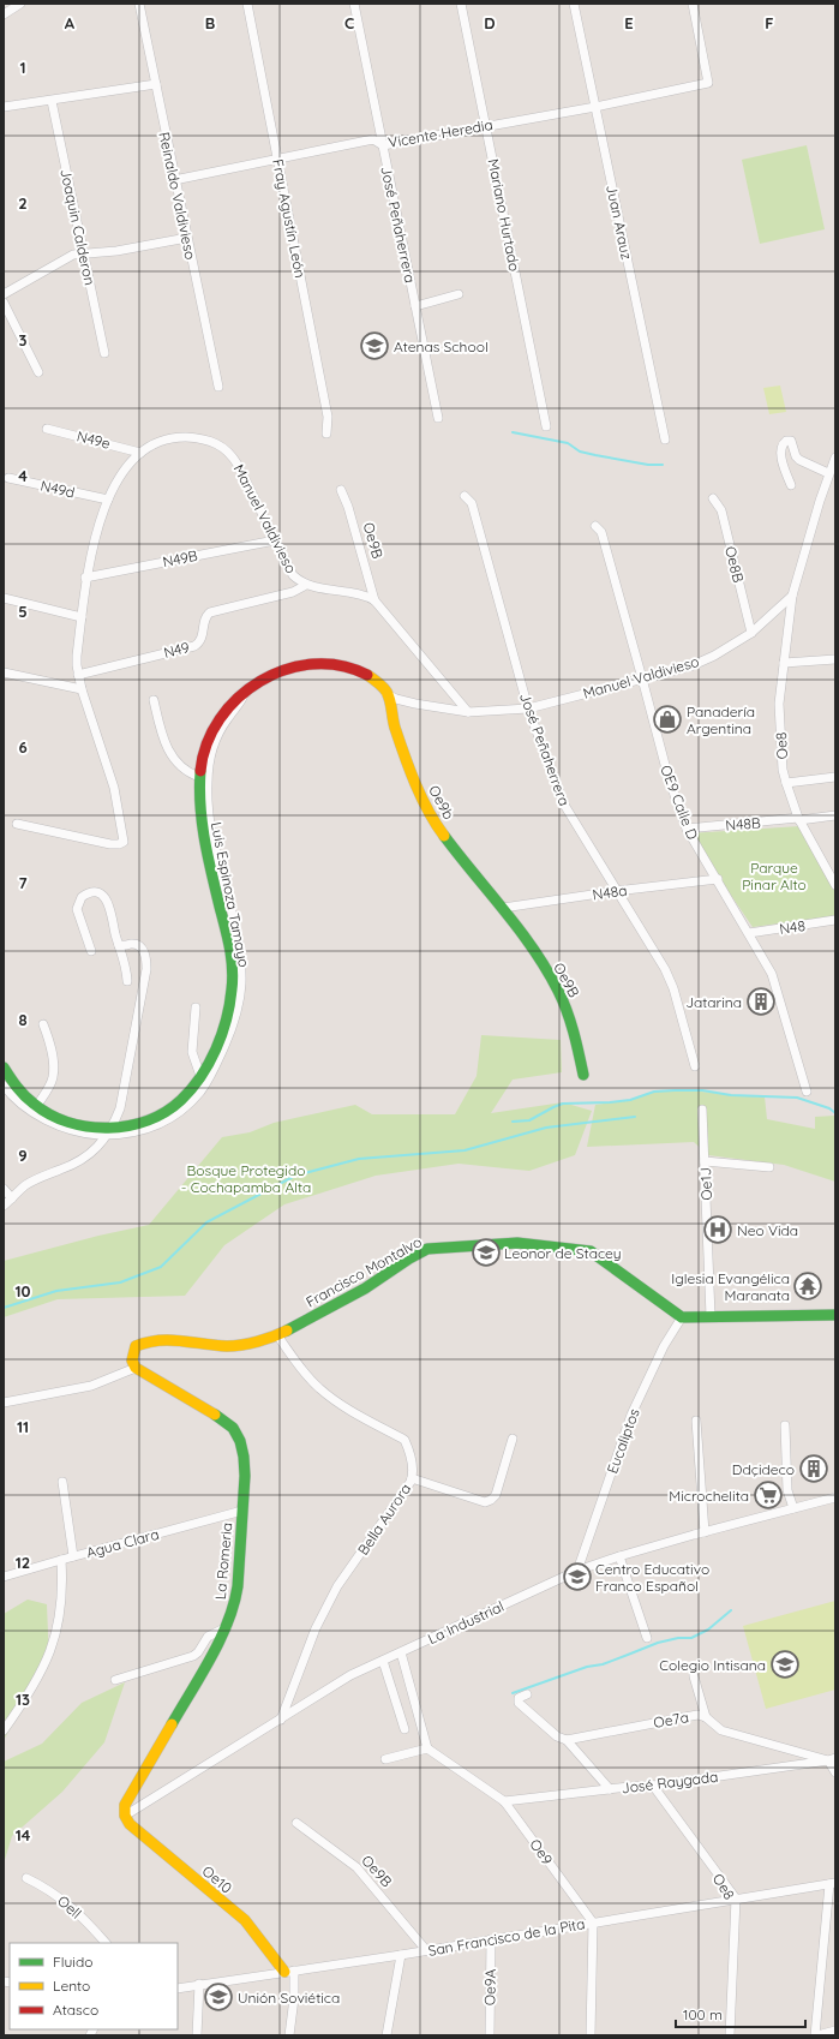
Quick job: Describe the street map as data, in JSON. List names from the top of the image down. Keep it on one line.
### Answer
{"streets":{"street":["Vicente Heredia","Reinaldo Valdivieso","Mariano Hurtado","Fray Agustín León","Juan Arauz","José Peñaherrera","Joaquin Calderon","N49e","N49d","Manuel Valdivieso","Oe9B","N49B","Oe8B","N49","Oe8","Oe9b","OE9 Calle D","N48B","N48a","Luis Espinoza Tamayo","N48","Oe1J","Francisco Montalvo","Eucaliptos","Bella Aurora","Agua Clara","La Romeria","La Industrial","Oe7a","José Raygada","Oe9","Oe10","Oell","San Francisco de la Pita","Oe9A"]},"crossings":[["Vicente Heredia","Reinaldo Valdivieso"],["Vicente Heredia","Mariano Hurtado"],["Vicente Heredia","Fray Agustín León"],["Vicente Heredia","Juan Arauz"],["Vicente Heredia","José Peñaherrera"],["José Peñaherrera","Manuel Valdivieso"],["José Peñaherrera","N48a"],["N49e","Manuel Valdivieso"],["N49d","Manuel Valdivieso"],["Manuel Valdivieso","Oe9B"],["Manuel Valdivieso","N49B"],["Manuel Valdivieso","Oe8B"],["Manuel Valdivieso","N49"],["Manuel Valdivieso","Oe8"],["Manuel Valdivieso","Oe9b"],["Manuel Valdivieso","OE9 Calle D"],["Manuel Valdivieso","Luis Espinoza Tamayo"],["Oe9B","Oe9b"],["Oe9B","N48a"],["Oe9B","San Francisco de la Pita"],["Oe8","N48B"],["Oe8","José Raygada"],["Oe8","San Francisco de la Pita"],["Oe9b","N48a"],["Oe9b","Luis Espinoza Tamayo"],["OE9 Calle D","N48B"],["OE9 Calle D","N48a"],["OE9 Calle D","N48"],["Francisco Montalvo","Eucaliptos"],["Francisco Montalvo","Bella Aurora"],["Francisco Montalvo","La Romeria"],["Eucaliptos","La Industrial"],["Bella Aurora","La Industrial"],["Agua Clara","La Romeria"],["La Romeria","La Industrial"],["La Romeria","Oe10"],["La Industrial","Oe10"],["Oe7a","José Raygada"],["José Raygada","Oe9"],["Oe9","San Francisco de la Pita"],["Oe10","San Francisco de la Pita"],["San Francisco de la Pita","Oe9A"]],"parks":["Parque Pinar Alto","Bosque Protegido - Cochapamba Alta"],"places":{"school or university":["Atenas School","Leonor de Stacey","Centro Educativo Franco Español","Colegio Intisana","Unión Soviética"],"shop":["Panadería Argentina"],"building":["Jatarina","Ddçideco"],"hospital":["Neo Vida"],"temple":["Iglesia Evangélica Maranata"],"supermarket":["Microchelita"]},"legend":["Fluido","Lento","Atasco"],"scale_bar":"100 m","grid":{"columns":["A","B","C","D","E","F"],"rows":["1","2","3","4","5","6","7","8","9","10","11","12","13","14"]}}
